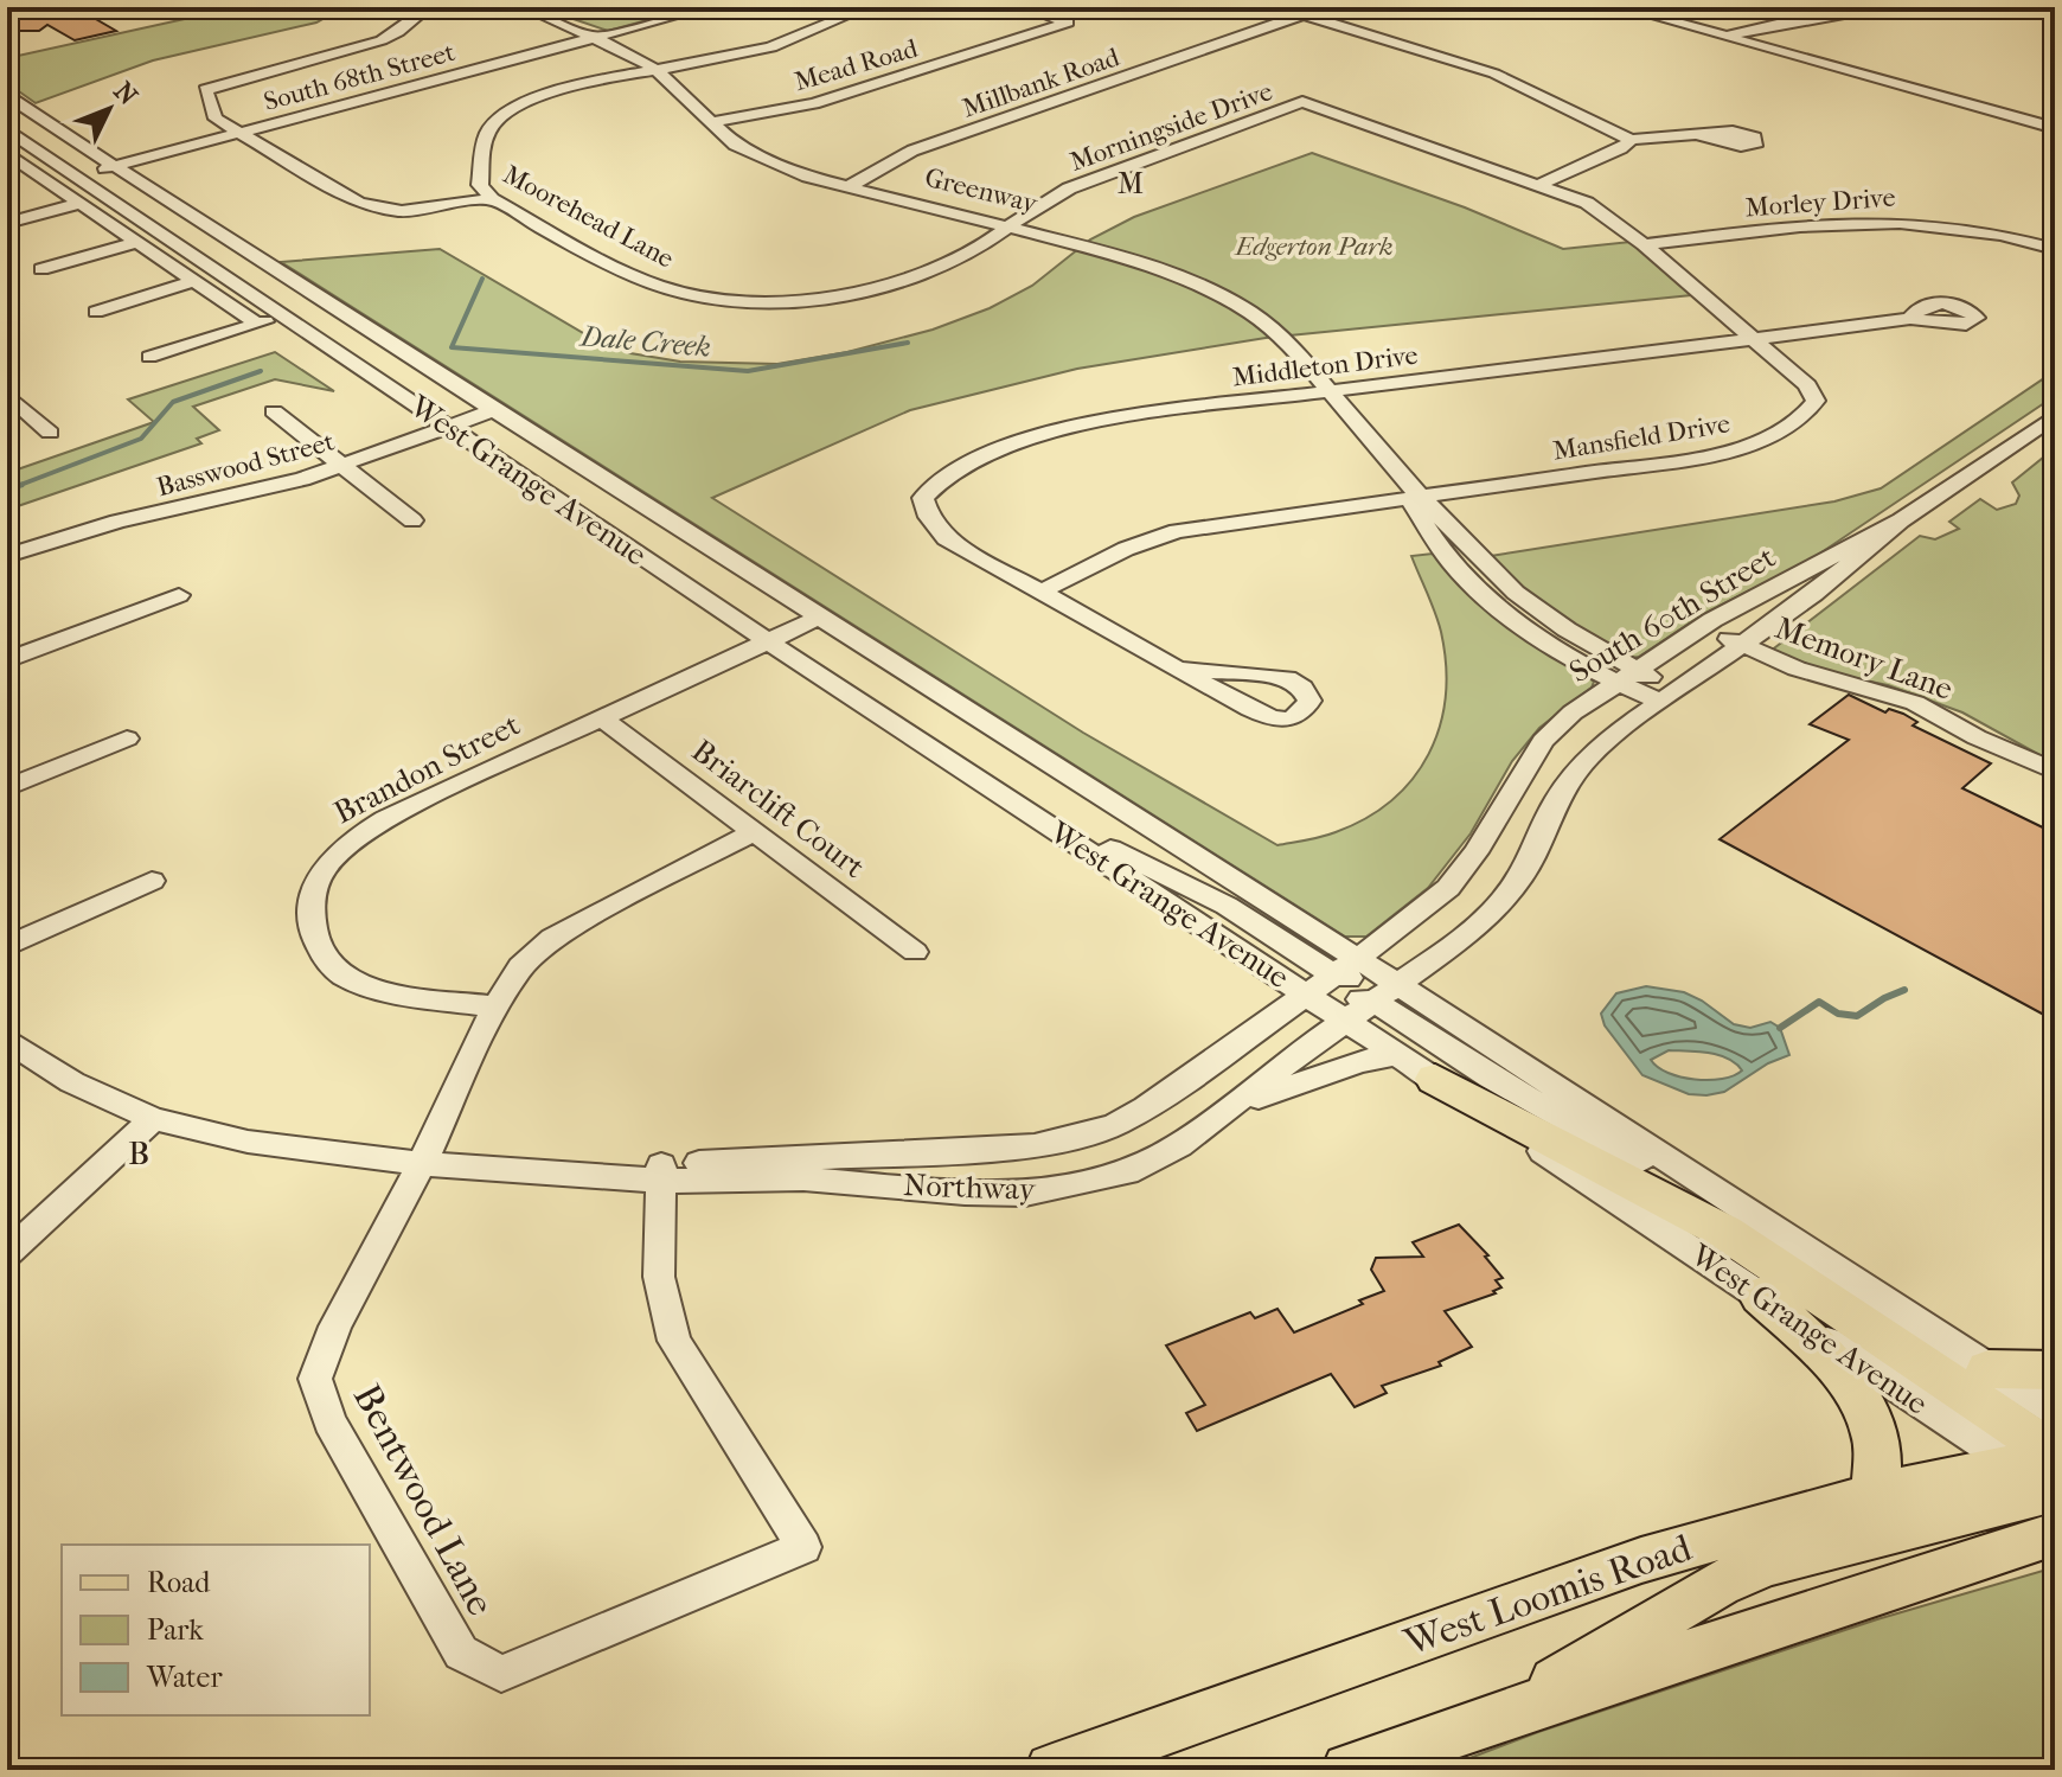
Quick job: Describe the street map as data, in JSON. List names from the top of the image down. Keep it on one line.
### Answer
{"streets":{"main road":["West Loomis Road"],"street":["Mead Road","South 68th Street","Millbank Road","Morningside Drive","Greenway","Morley Drive","Moorehead Lane","Middleton Drive","Mansfield Drive","Basswood Street","West Grange Avenue","South 60th Street","Memory Lane","Brandon Street","Briarclift Court","Northway","Bentwood Lane"]},"crossings":[["Mead Road","Greenway"],["South 68th Street","Greenway"],["South 68th Street","West Grange Avenue"],["Millbank Road","Greenway"],["Morningside Drive","Greenway"],["Morningside Drive","Moorehead Lane"],["Morningside Drive","Mansfield Drive"],["Greenway","Moorehead Lane"],["Greenway","Middleton Drive"],["Greenway","Mansfield Drive"],["Greenway","South 60th Street"],["Morley Drive","Mansfield Drive"],["Middleton Drive","Mansfield Drive"],["Basswood Street","West Grange Avenue"],["West Grange Avenue","South 60th Street"],["West Grange Avenue","Brandon Street"],["West Grange Avenue","Northway"],["West Grange Avenue","West Loomis Road"],["South 60th Street","Memory Lane"],["South 60th Street","Northway"],["Brandon Street","Briarclift Court"],["Brandon Street","Bentwood Lane"],["Briarclift Court","Bentwood Lane"],["Northway","Bentwood Lane"]],"districts":["M","B"],"water":["Dale Creek"],"parks":["Edgerton Park"],"legend":["Road","Park","Water"],"north":"top right"}
